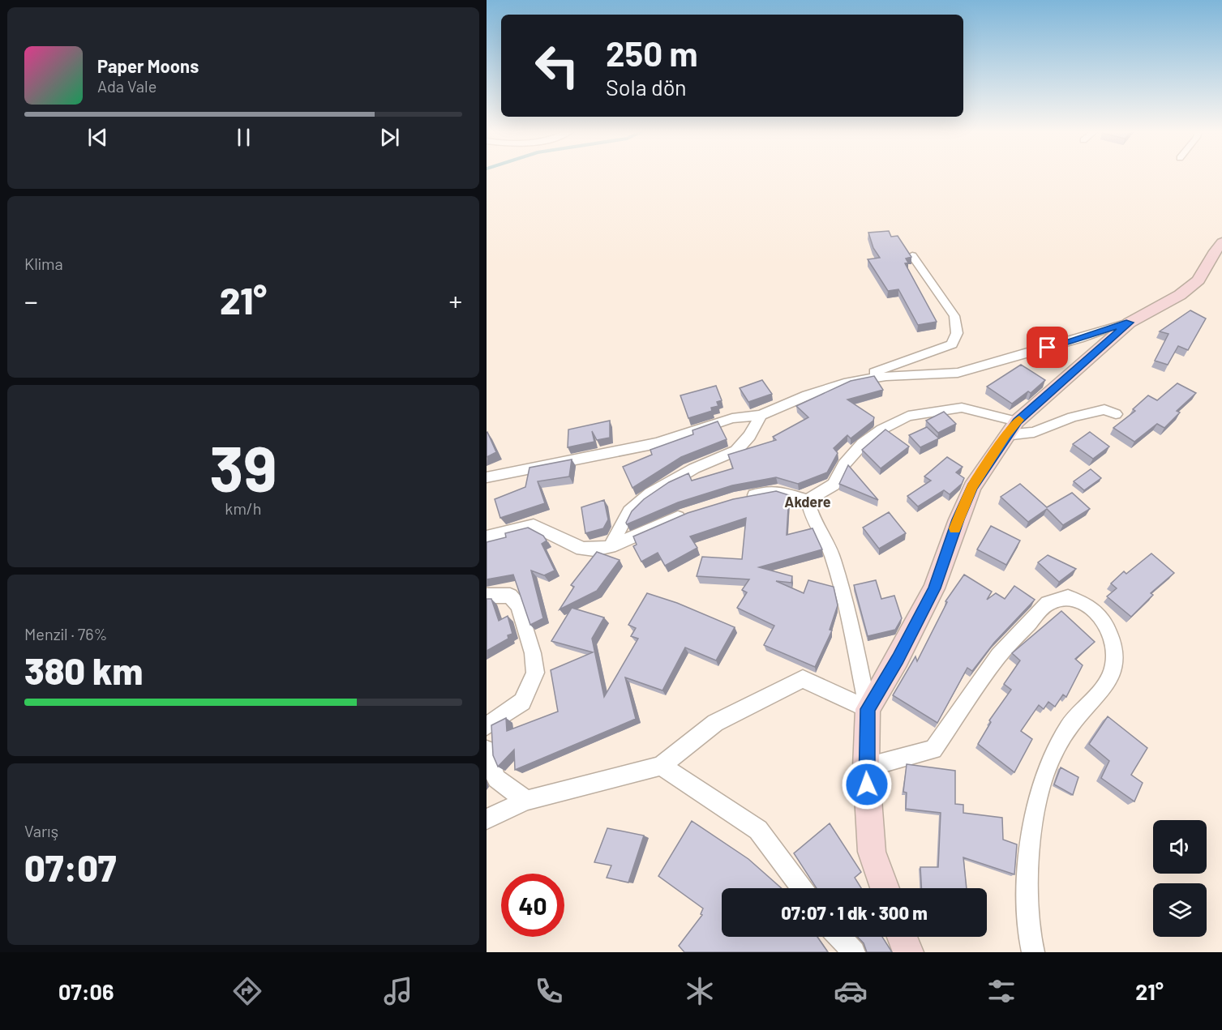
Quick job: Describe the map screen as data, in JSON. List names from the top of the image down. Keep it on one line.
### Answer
{"districts":["Akdere"],"page":{"turn":["250 m","Sola dön"],"song":["Paper Moons","Ada Vale"],"tile":["Klima",["39","km/h"],["Menzil · 76%","380 km"],["Varış","07:07"]],"heat":["−","21°","+"],"limit":"40","trip":"07:07 · 1 dk · 300 m","tabs":["07:06","21°"]}}
